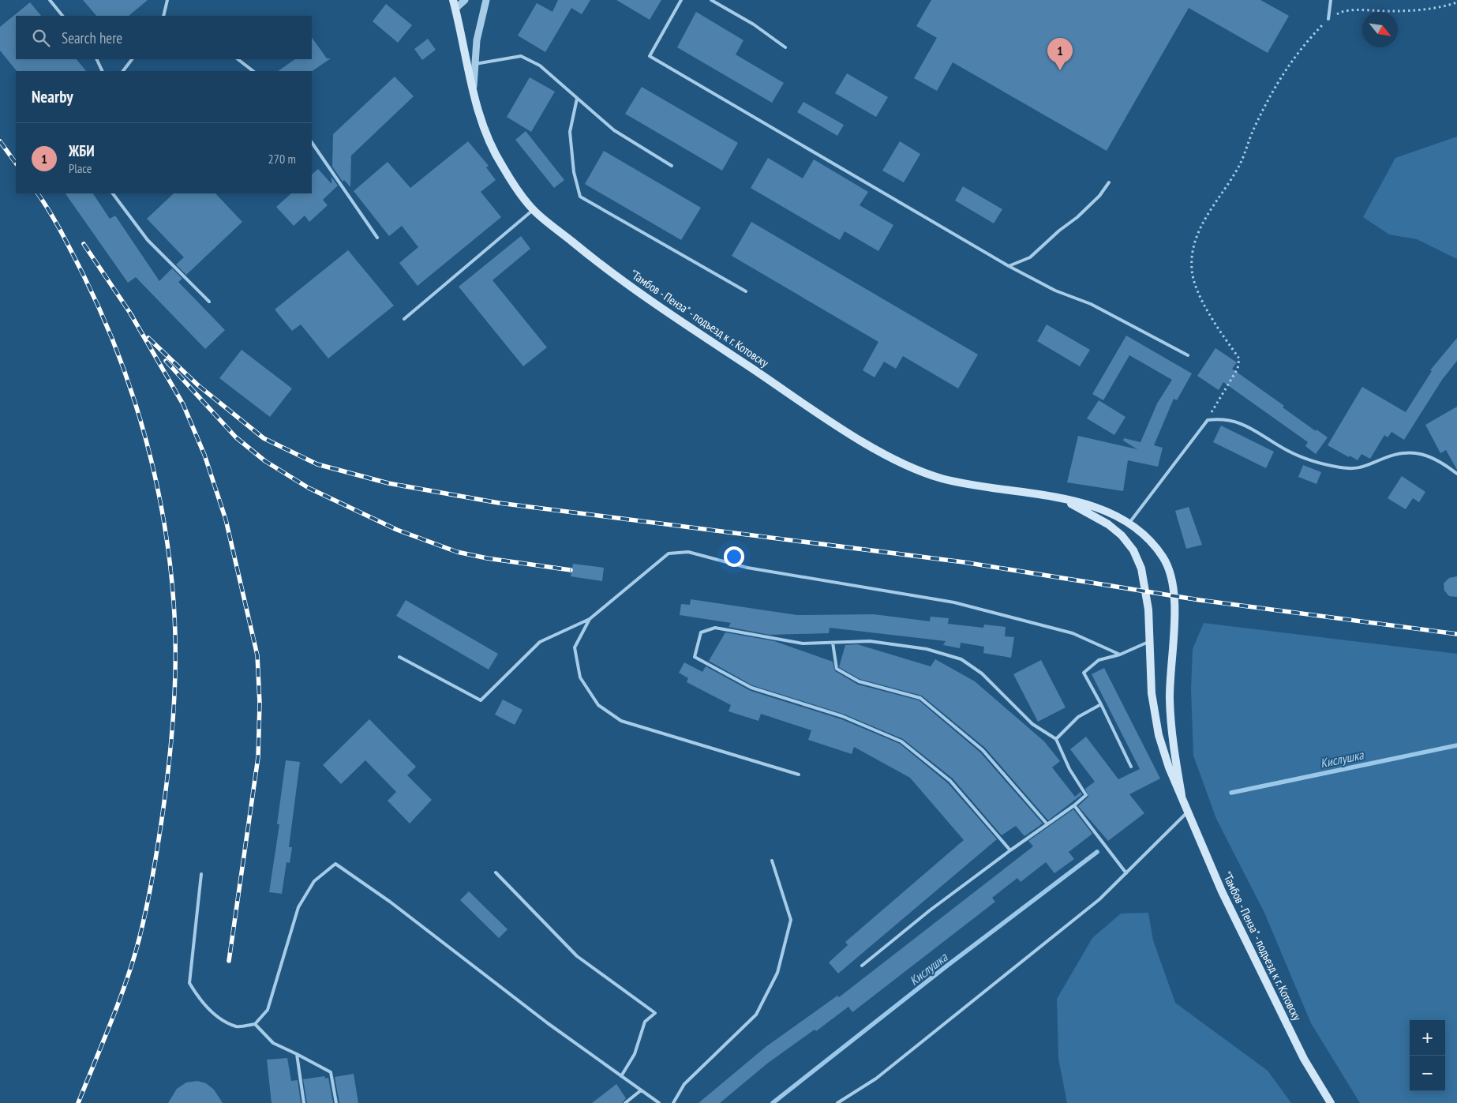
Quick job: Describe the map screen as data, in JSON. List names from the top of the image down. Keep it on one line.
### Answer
{"streets":{"main road":["\"Тамбов - Пенза\" - подъезд к г. Котовску"]},"water":["Кислушка"],"north":"bottom right","page":{"search":"Search here","pins":"1","heading":"Nearby","list":[{"mark":"1","name":"ЖБИ","note":"Place","value":"270 m"}],"map_buttons":["+","−"]}}
